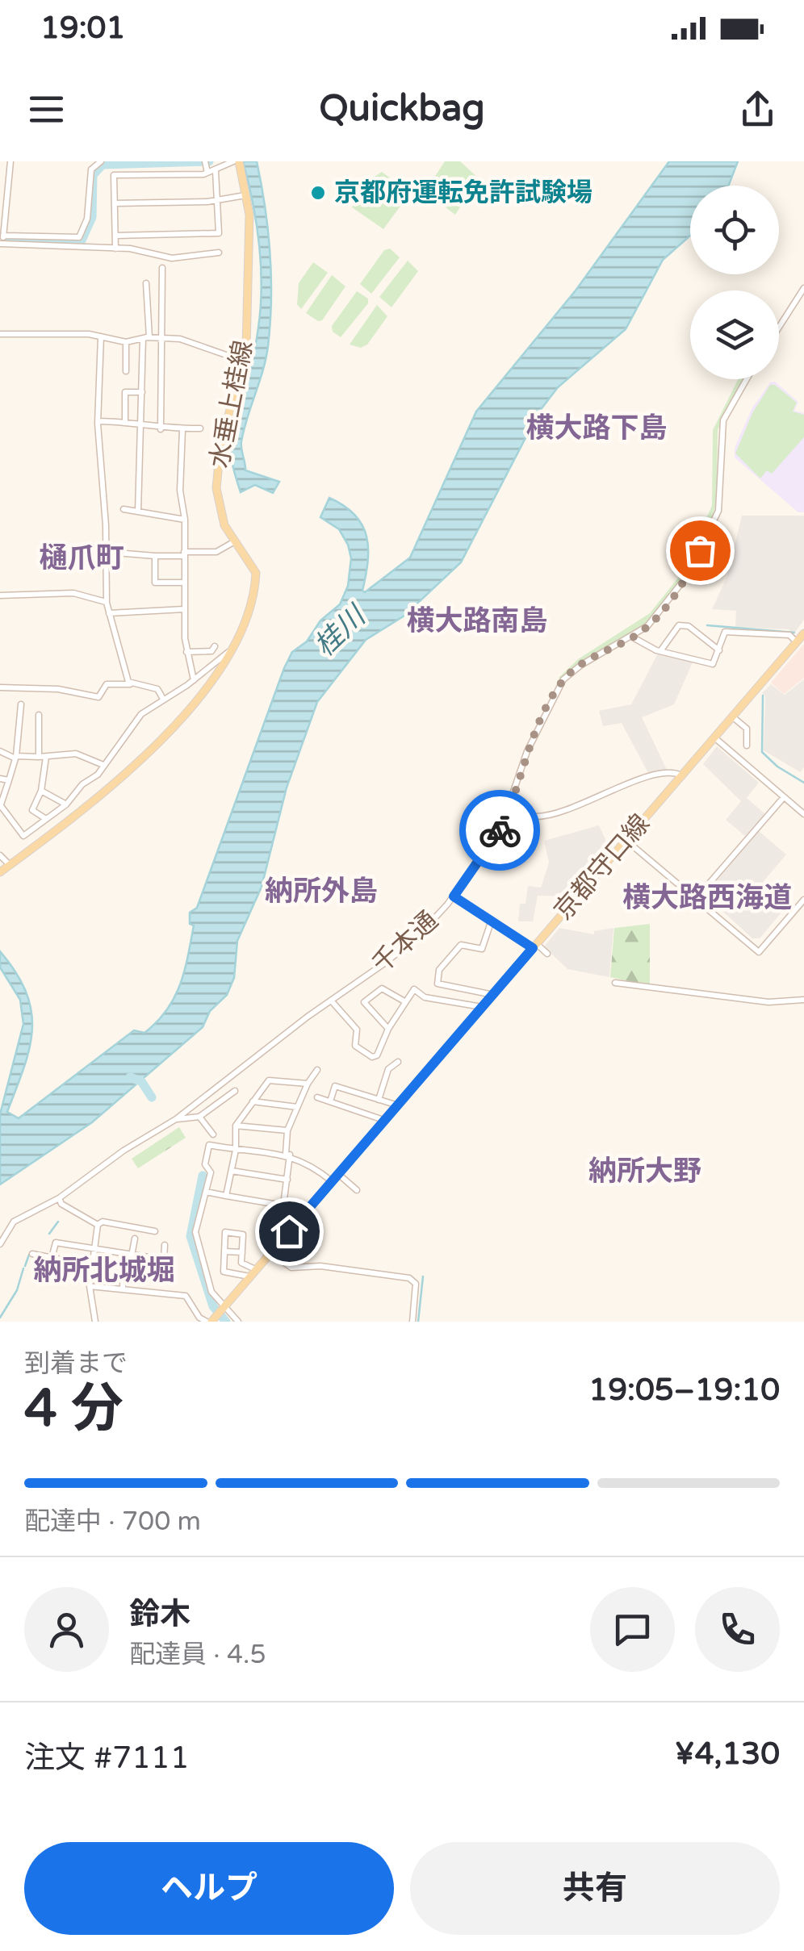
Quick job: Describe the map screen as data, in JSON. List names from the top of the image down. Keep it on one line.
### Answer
{"streets":{"main road":["水垂上桂線","京都守口線"],"street":["千本通"]},"districts":["横大路下島","樋爪町","横大路南島","納所外島","横大路西海道","納所大野","納所北城堀"],"water":["桂川"],"places":["京都府運転免許試験場"],"page":{"status":"19:01","header":"Quickbag","heading":["4 分","到着まで","19:05–19:10"],"panel":["鈴木","配達員 · 4.5","注文 #7111","¥4,130"],"bar":"配達中 · 700 m","buttons":["ヘルプ","共有"]}}
